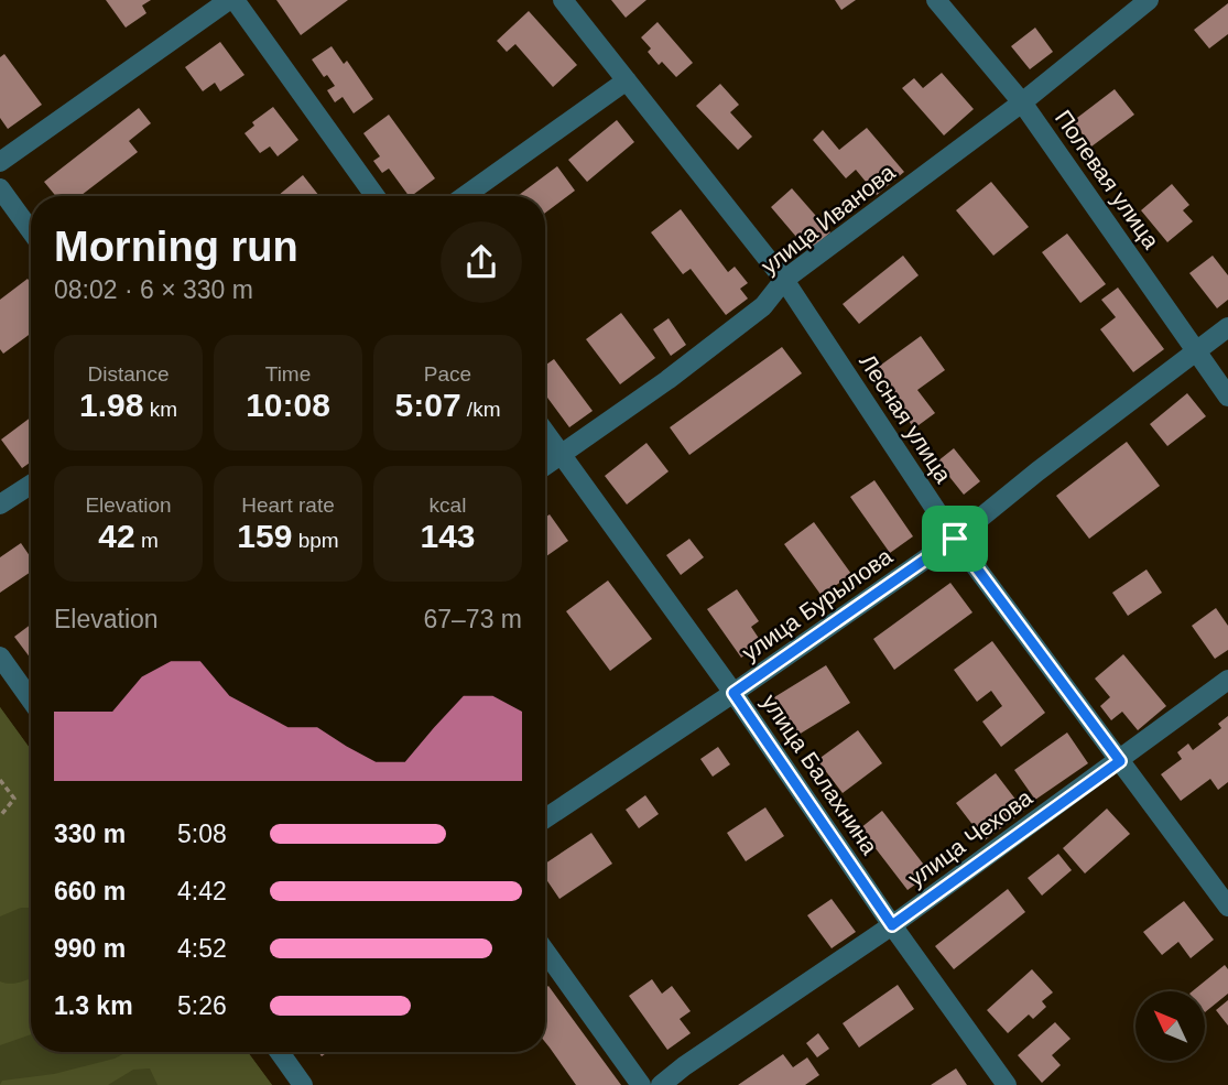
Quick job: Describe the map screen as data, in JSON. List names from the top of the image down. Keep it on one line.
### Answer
{"streets":{"street":["Полевая улица","улица Иванова","Лесная улица","улица Бурылова","улица Балахнина","улица Чехова"]},"crossings":[["Полевая улица","улица Иванова"],["Полевая улица","улица Бурылова"],["улица Иванова","Лесная улица"],["улица Иванова","улица Балахнина"],["Лесная улица","улица Бурылова"],["Лесная улица","улица Чехова"],["улица Бурылова","улица Балахнина"],["улица Балахнина","улица Чехова"]],"north":"top left","page":{"heading":["Morning run","08:02 · 6 × 330 m"],"stats":[["Distance","1.98 km"],["Time","10:08"],["Pace","5:07 /km"],["Elevation","42 m"],["Heart rate","159 bpm"],["kcal","143"]],"chart":["Elevation","67–73 m"],"list":[{"name":"330 m","note":"5:08"},{"name":"660 m","note":"4:42"},{"name":"990 m","note":"4:52"},{"name":"1.3 km","note":"5:26"}]}}
